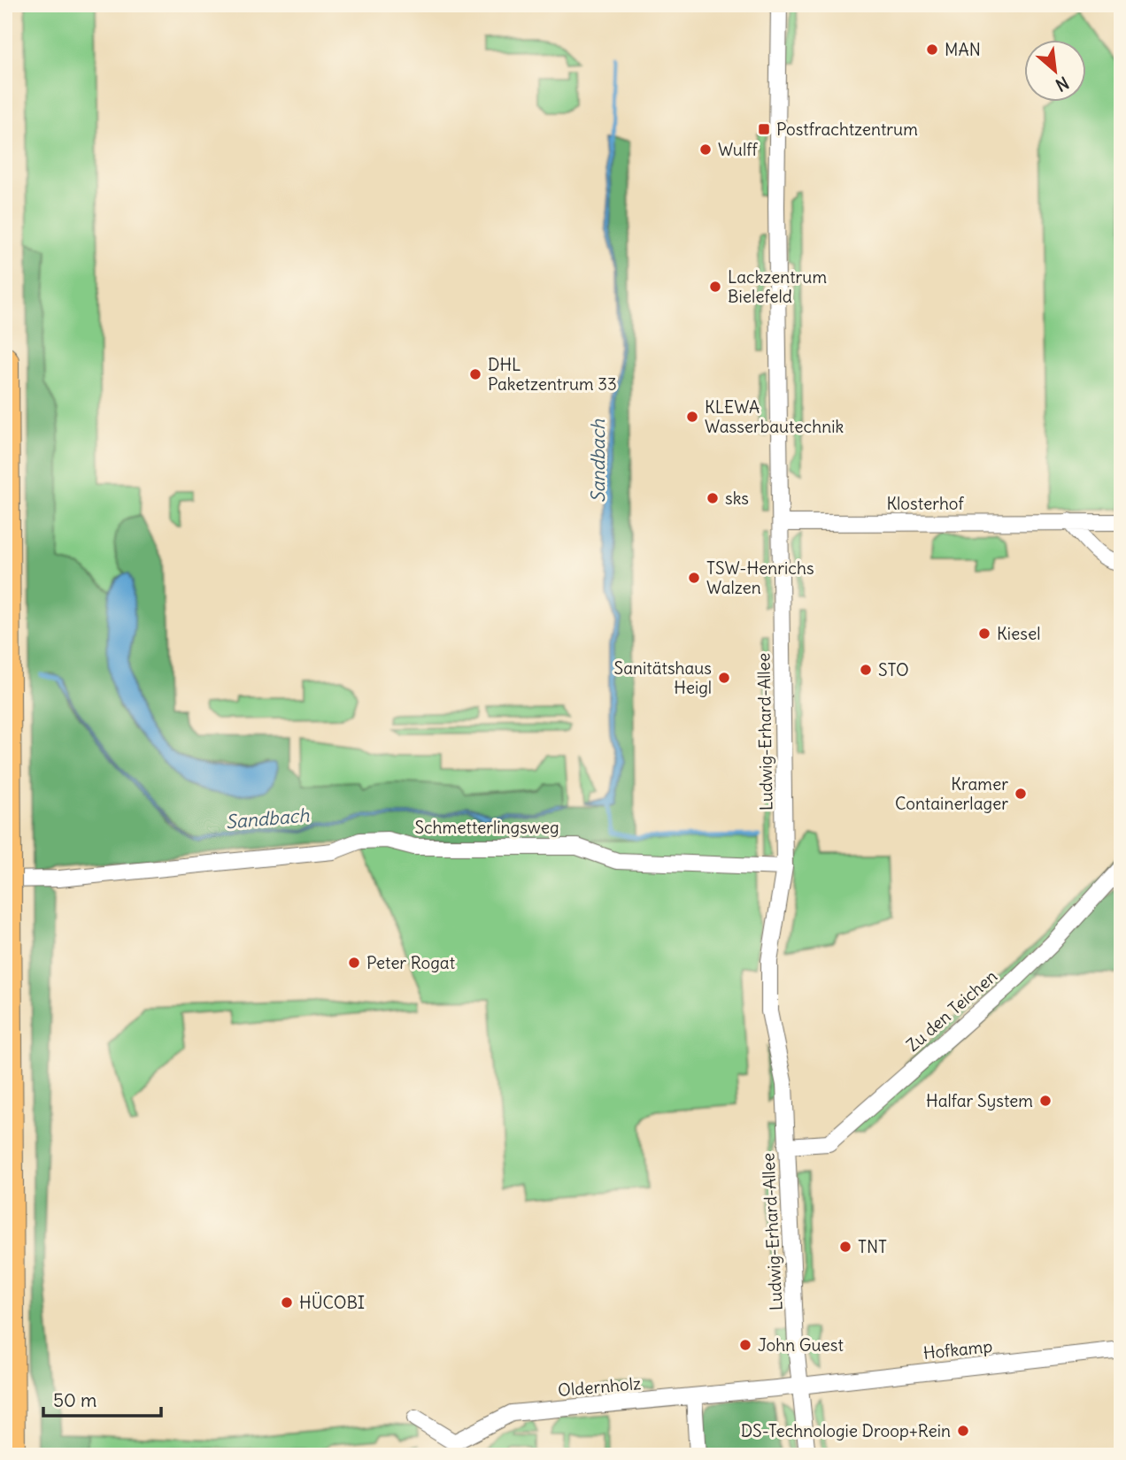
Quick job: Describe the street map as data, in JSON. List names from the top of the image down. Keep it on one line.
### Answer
{"streets":{"street":["Klosterhof","Ludwig-Erhard-Allee","Schmetterlingsweg","Zu den Teichen","Hofkamp","Oldernholz"]},"crossings":[["Klosterhof","Ludwig-Erhard-Allee"],["Ludwig-Erhard-Allee","Schmetterlingsweg"],["Ludwig-Erhard-Allee","Zu den Teichen"],["Ludwig-Erhard-Allee","Hofkamp"],["Ludwig-Erhard-Allee","Oldernholz"],["Hofkamp","Oldernholz"]],"water":["Sandbach"],"places":{"other":["MAN","Wulff","Lackzentrum Bielefeld","DHL Paketzentrum 33","KLEWA Wasserbautechnik","sks","TSW-Henrichs Walzen","Kiesel","STO","Sanitätshaus Heigl","Kramer Containerlager","Peter Rogat","Halfar System","TNT","HÜCOBI","John Guest","DS-Technologie Droop+Rein"],"transit":["Postfrachtzentrum"]},"scale_bar":"50 m","north":"bottom right"}
